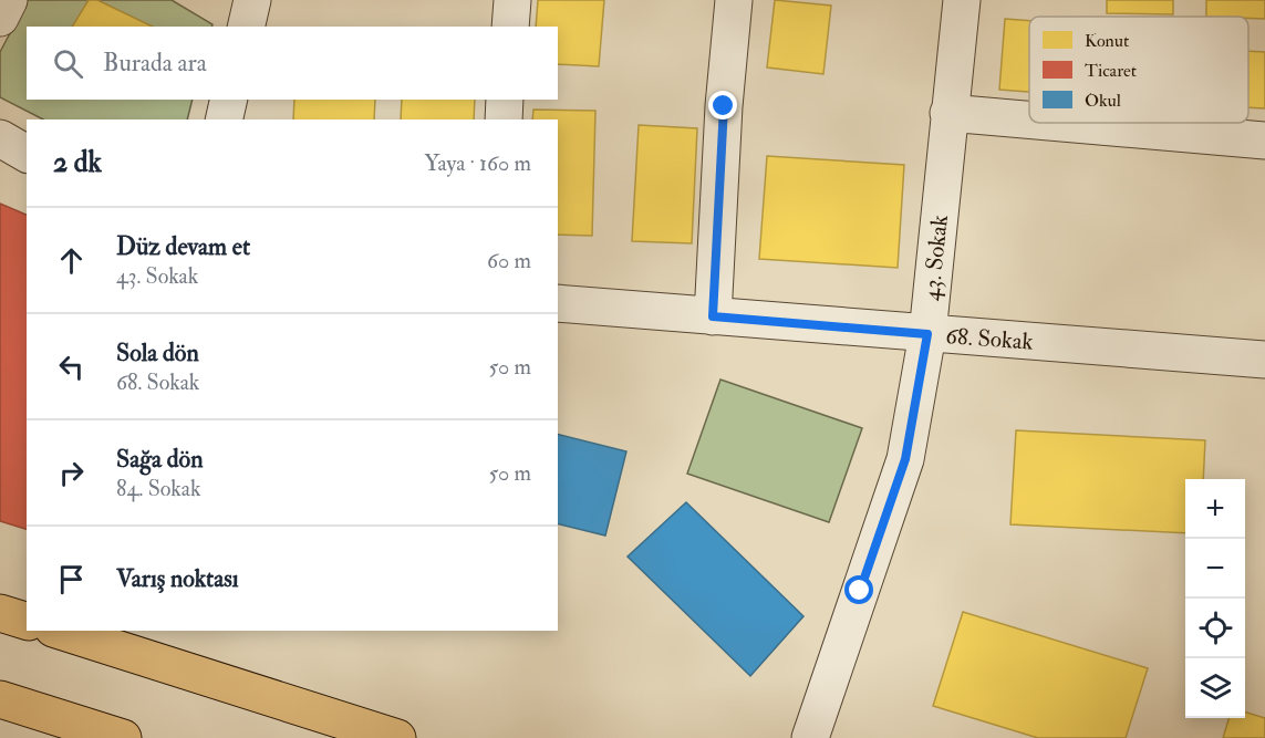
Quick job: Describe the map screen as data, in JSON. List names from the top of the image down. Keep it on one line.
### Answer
{"streets":{"street":["43. Sokak","68. Sokak"]},"crossings":[["43. Sokak","68. Sokak"]],"legend":["Konut","Ticaret","Okul"],"page":{"search":"Burada ara","heading":["2 dk","Yaya · 160 m"],"list":[["Düz devam et","43. Sokak","60 m"],["Sola dön","68. Sokak","50 m"],["Sağa dön","84. Sokak","50 m"],"Varış noktası"],"map_buttons":["+","−"]}}
